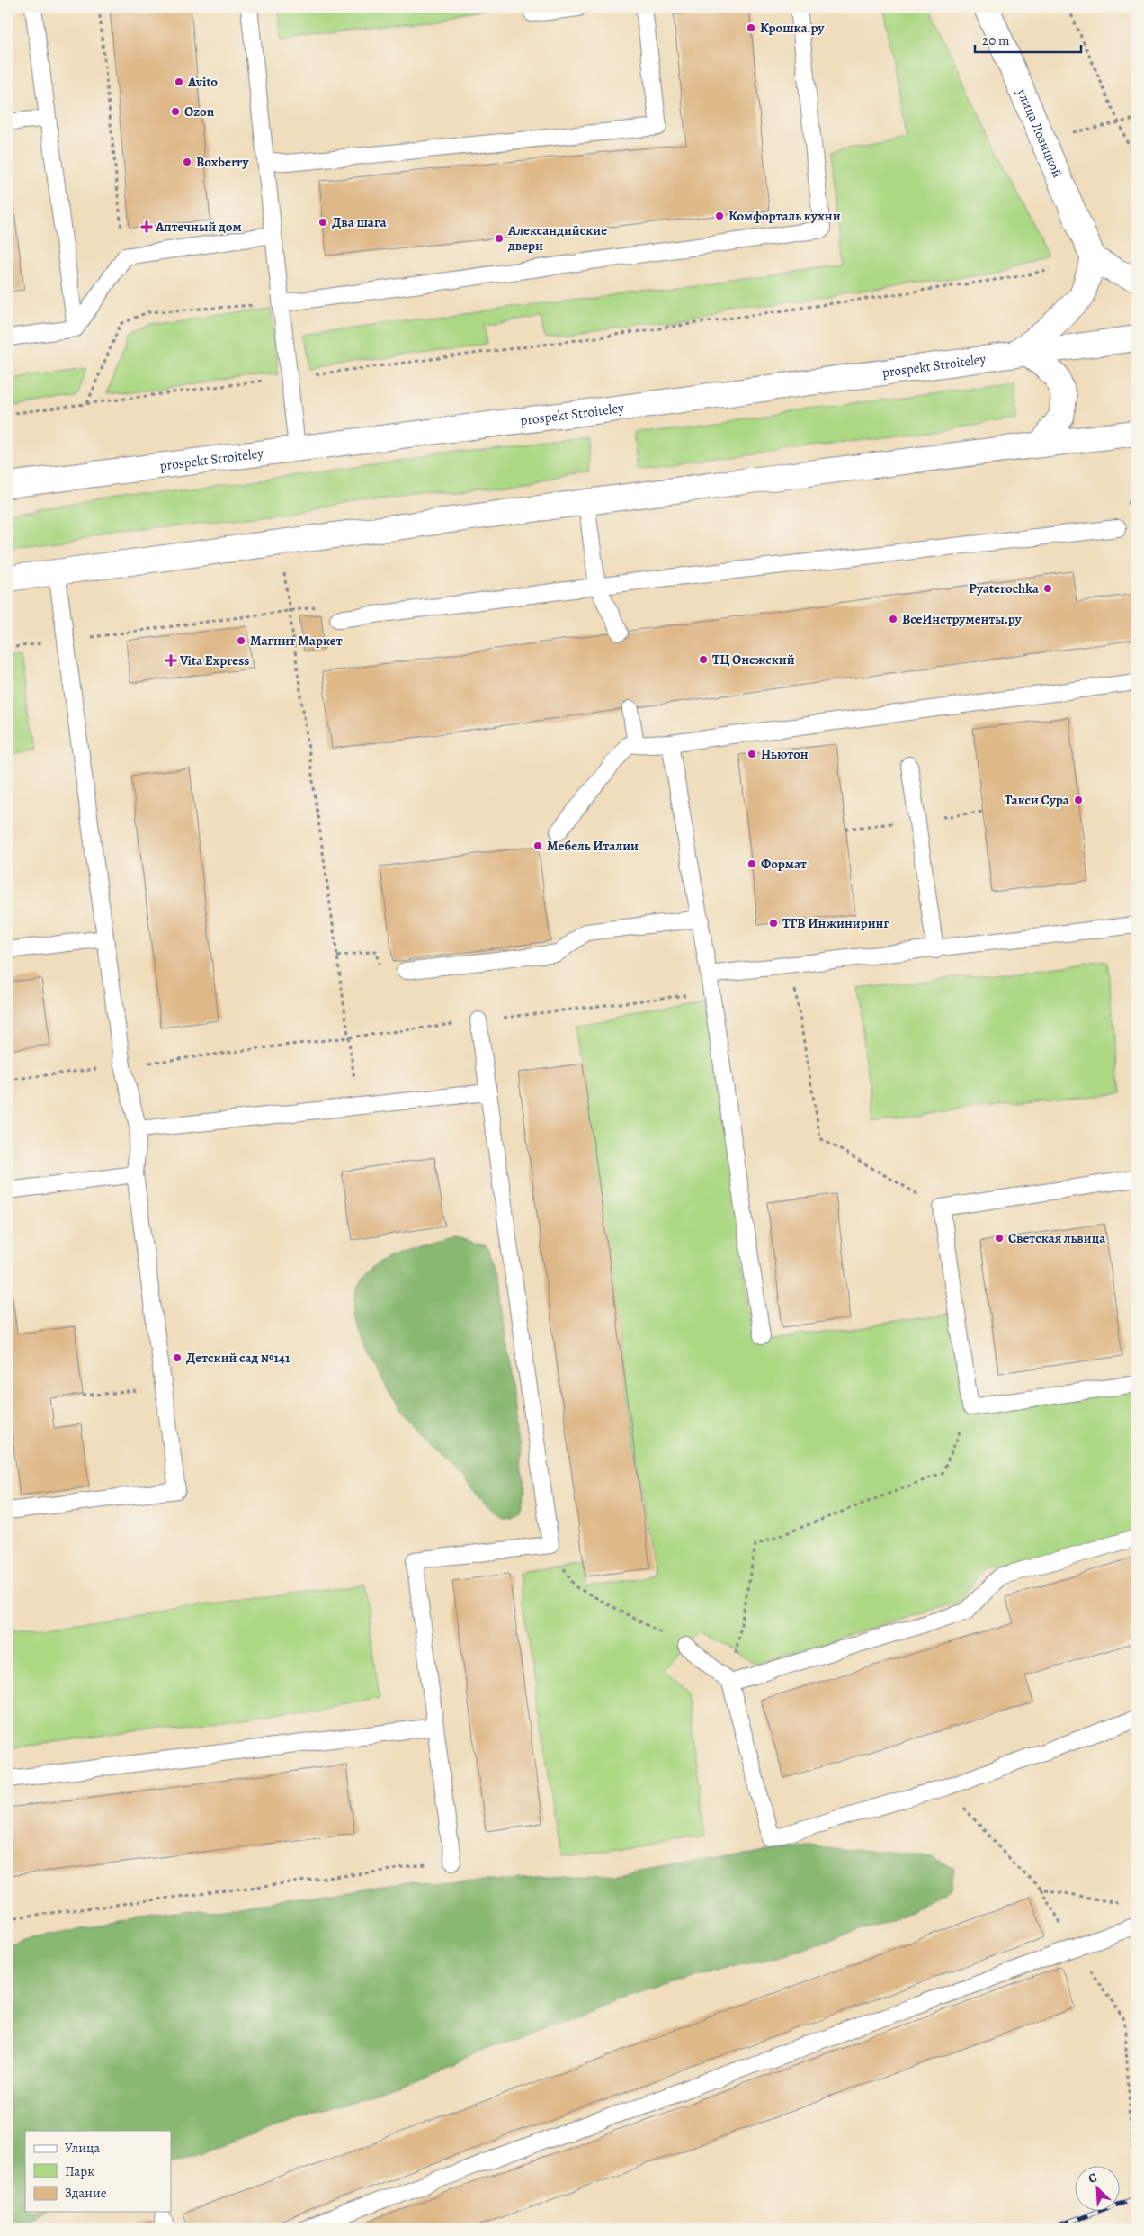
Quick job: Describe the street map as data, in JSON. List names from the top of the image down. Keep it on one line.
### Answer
{"streets":{"main road":["улица Лозицкой","prospekt Stroiteley"]},"places":{"other":["Крошка.ру","Avito","Ozon","Boxberry","Комфорталь кухни","Два шага","Александийские двери","Pyaterochka","ВсеИнструменты.ру","Магнит Маркет","ТЦ Онежский","Ньютон","Такси Сура","Мебель Италии","Формат","ТГВ Инжиниринг","Светская львица","Детский сад №141"],"health":["Аптечный дом","Vita Express"]},"legend":["Улица","Парк","Здание"],"scale_bar":"20 m","north":"top left"}
